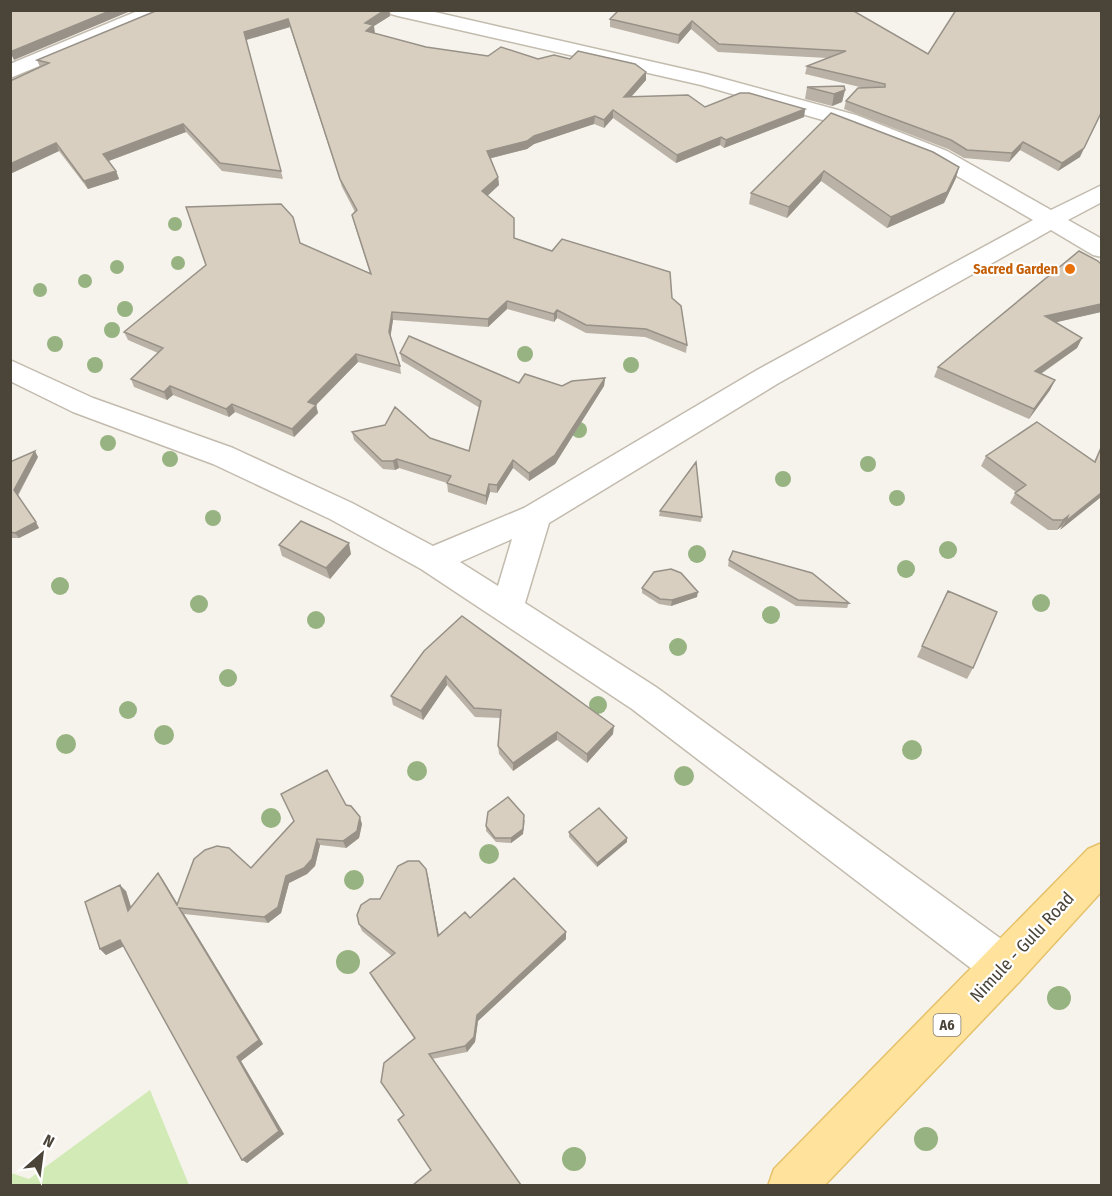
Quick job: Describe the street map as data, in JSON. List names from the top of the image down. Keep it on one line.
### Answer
{"streets":{"main road":["Nimule - Gulu Road","A6"]},"places":["Sacred Garden"],"north":"top right"}
